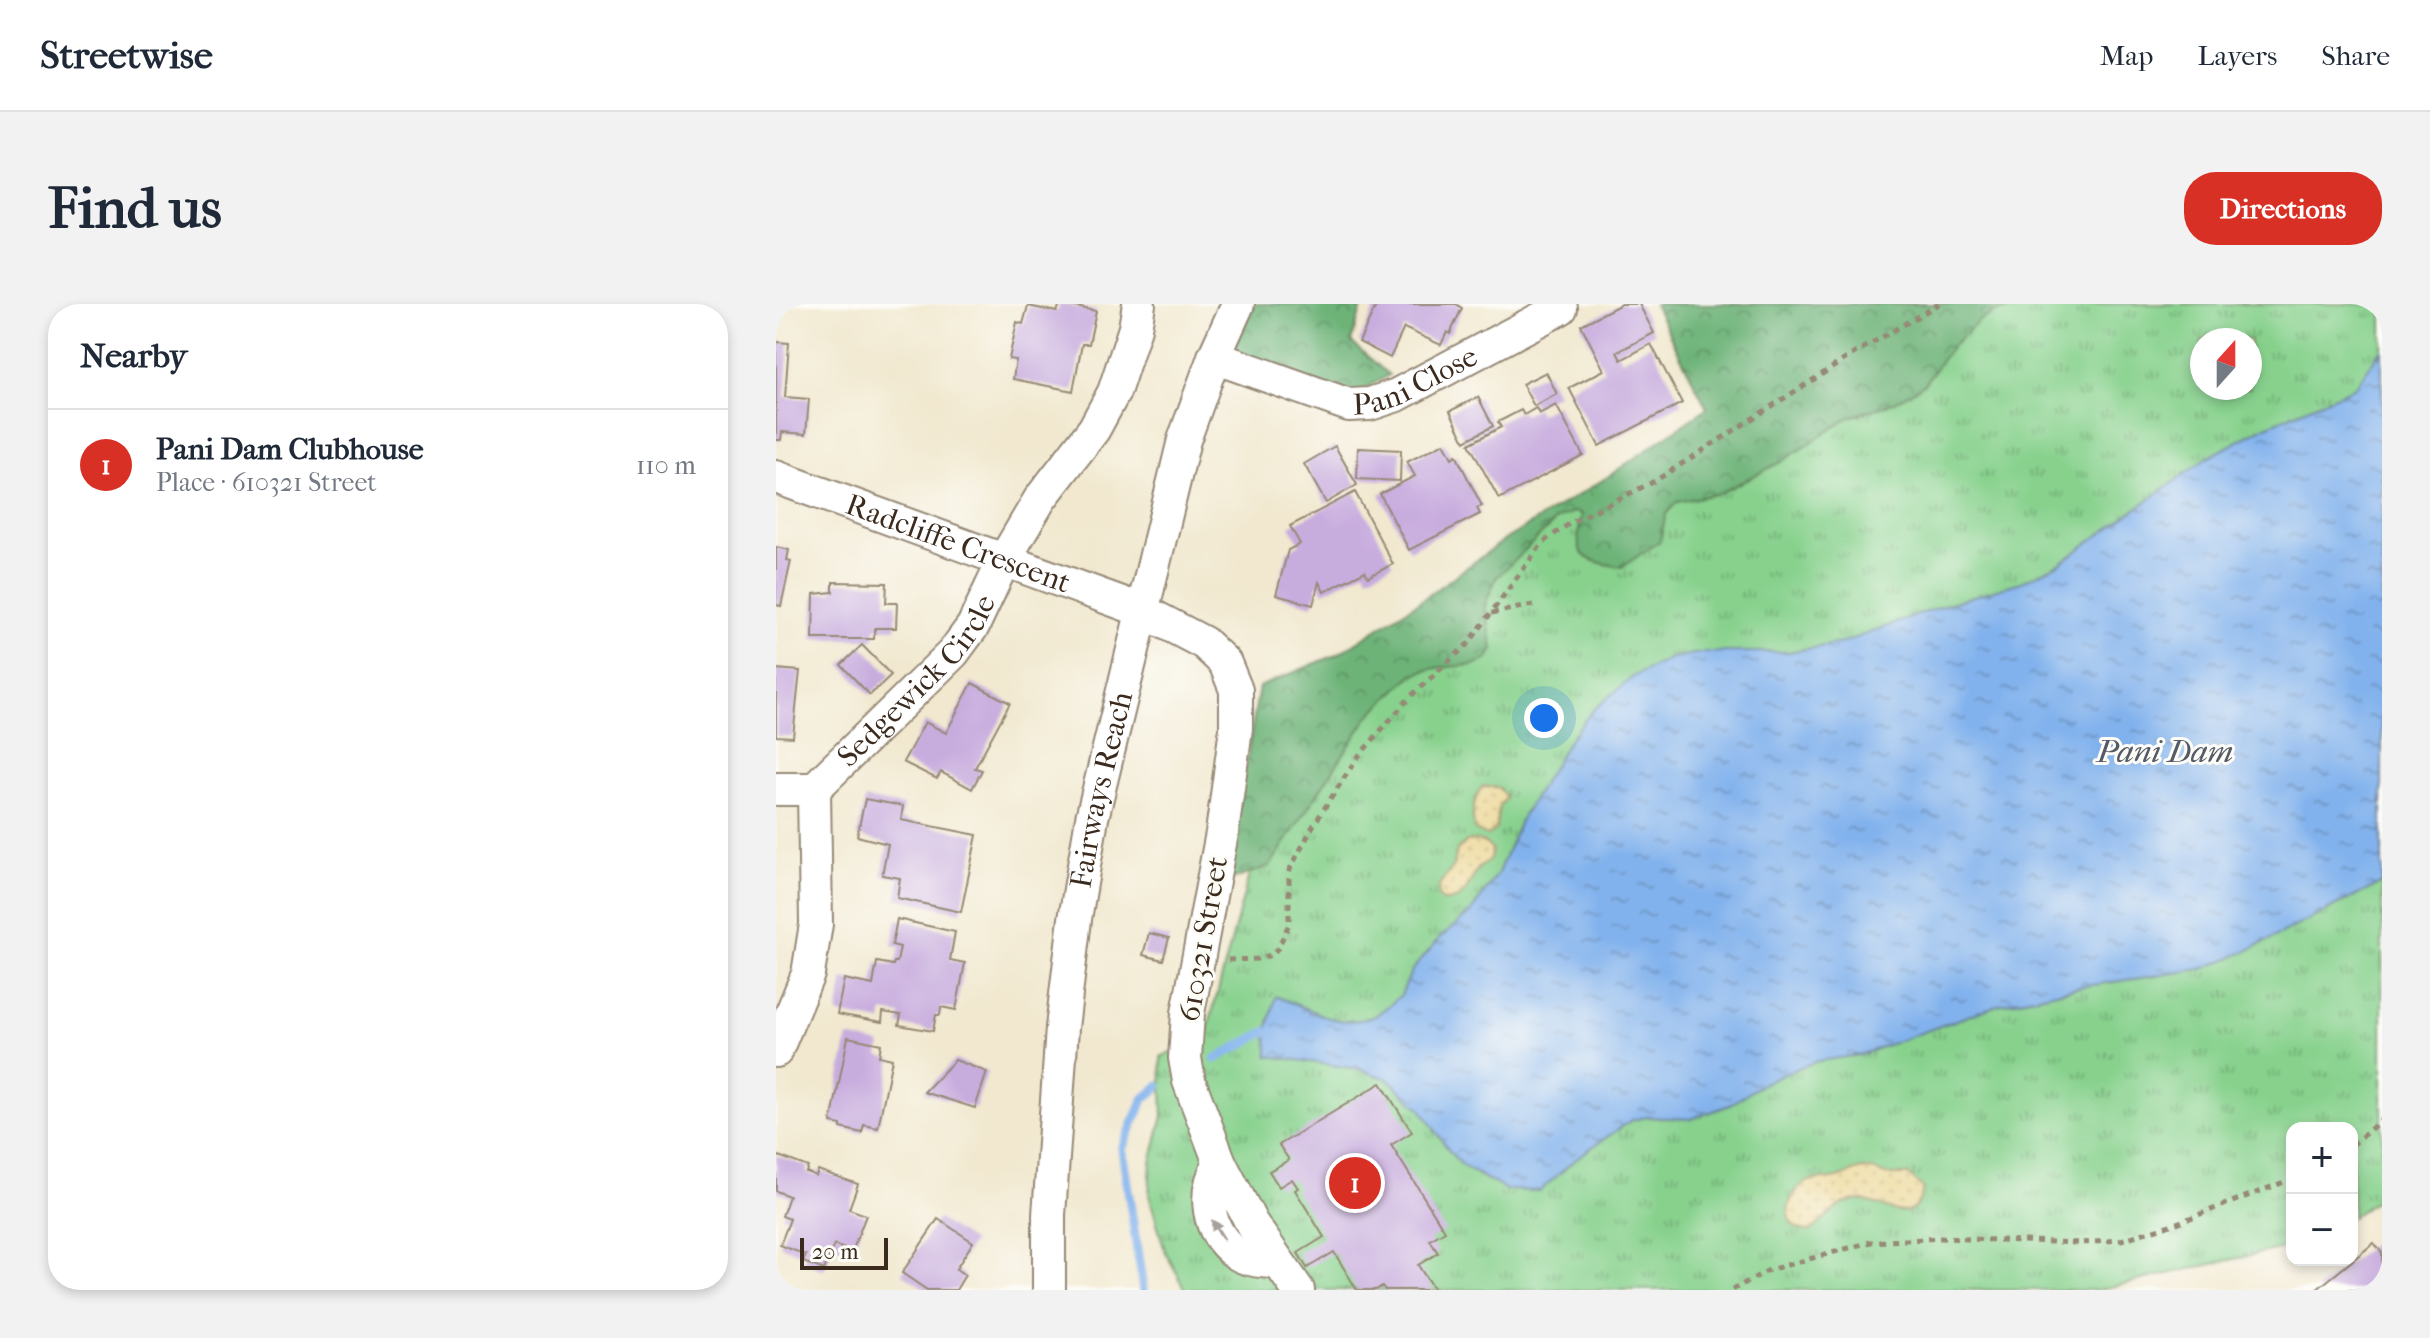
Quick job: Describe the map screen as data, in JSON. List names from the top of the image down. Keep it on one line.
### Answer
{"streets":{"street":["Pani Close","Radcliffe Crescent","Sedgewick Circle","Fairways Reach","610321 Street"]},"crossings":[["Pani Close","Fairways Reach"],["Radcliffe Crescent","Sedgewick Circle"],["Radcliffe Crescent","Fairways Reach"],["Radcliffe Crescent","610321 Street"],["Fairways Reach","610321 Street"]],"water":["Pani Dam"],"scale_bar":"20 m","north":"top","page":{"header":"Streetwise","nav":["Map","Layers","Share"],"buttons":"Directions","title":"Find us","heading":"Nearby","list":[{"mark":"1","name":"Pani Dam Clubhouse","note":"Place · 610321 Street","value":"110 m"}],"map_buttons":["+","−"],"pins":"1","scale":"20 m"}}
